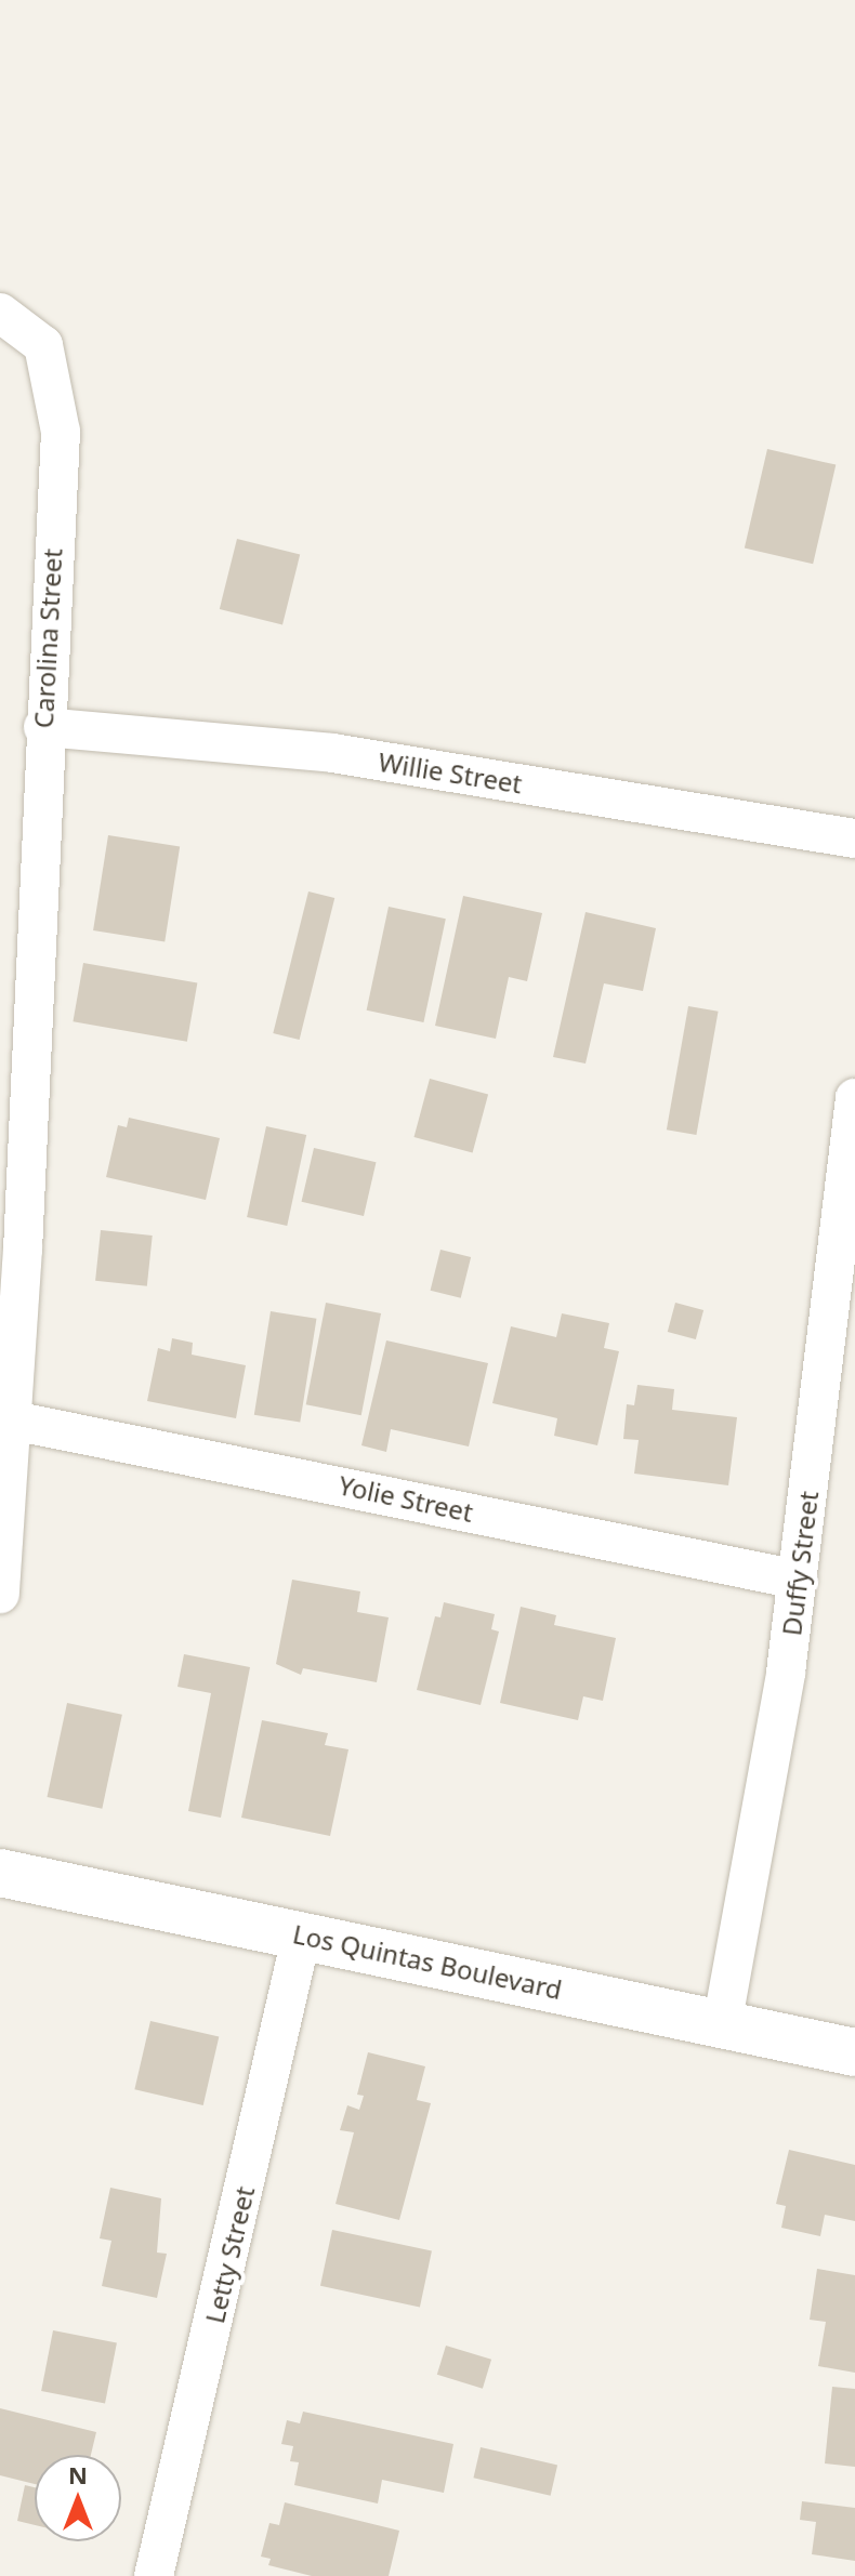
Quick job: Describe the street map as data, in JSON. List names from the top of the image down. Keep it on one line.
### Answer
{"streets":{"street":["Carolina Street","Willie Street","Yolie Street","Duffy Street","Los Quintas Boulevard","Letty Street"]},"crossings":[["Carolina Street","Willie Street"],["Carolina Street","Yolie Street"],["Yolie Street","Duffy Street"],["Duffy Street","Los Quintas Boulevard"],["Los Quintas Boulevard","Letty Street"]],"north":"top"}
